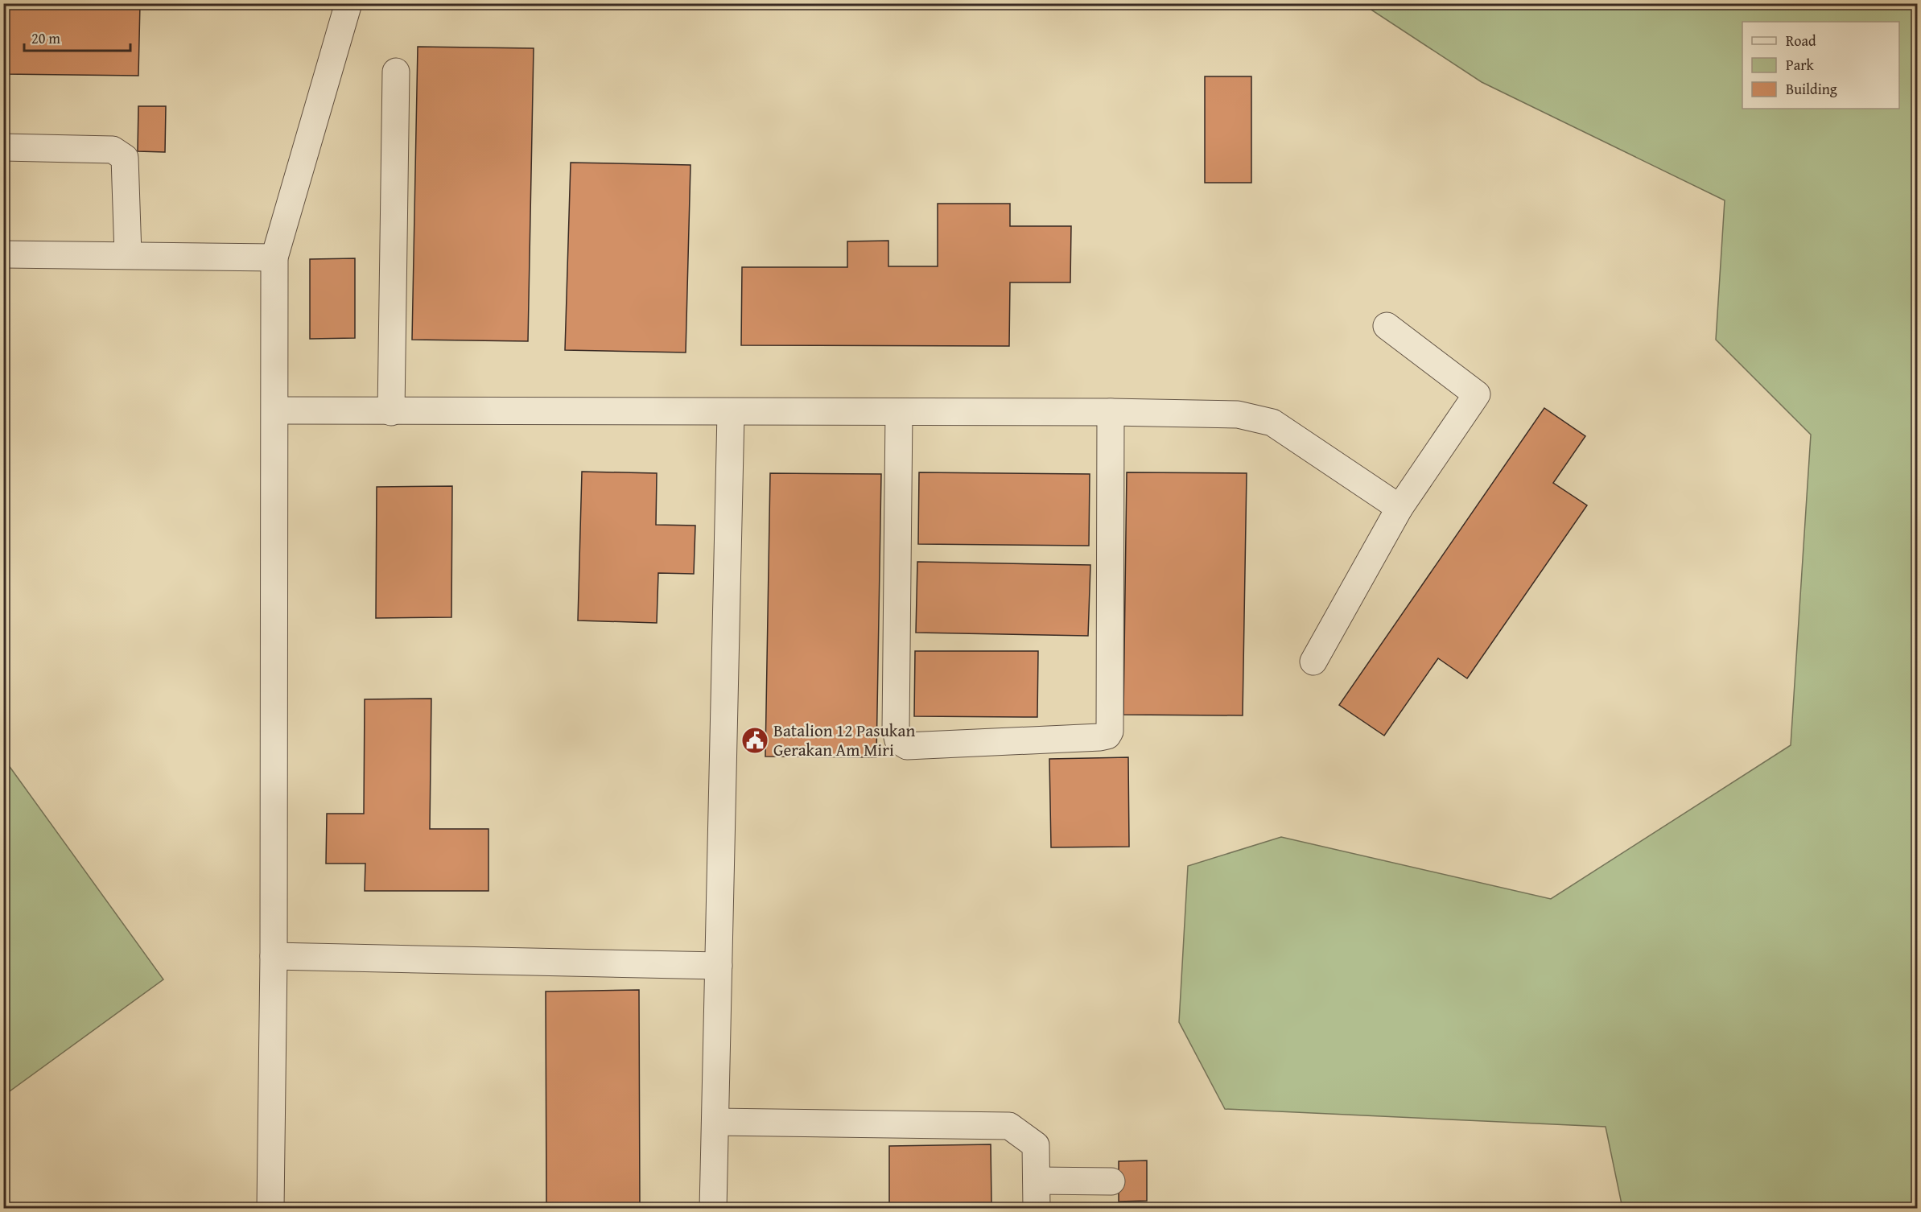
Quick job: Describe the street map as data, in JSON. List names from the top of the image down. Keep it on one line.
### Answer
{"places":{"public building":["Batalion 12 Pasukan Gerakan Am Miri"]},"legend":["Road","Park","Building"],"scale_bar":"20 m"}
